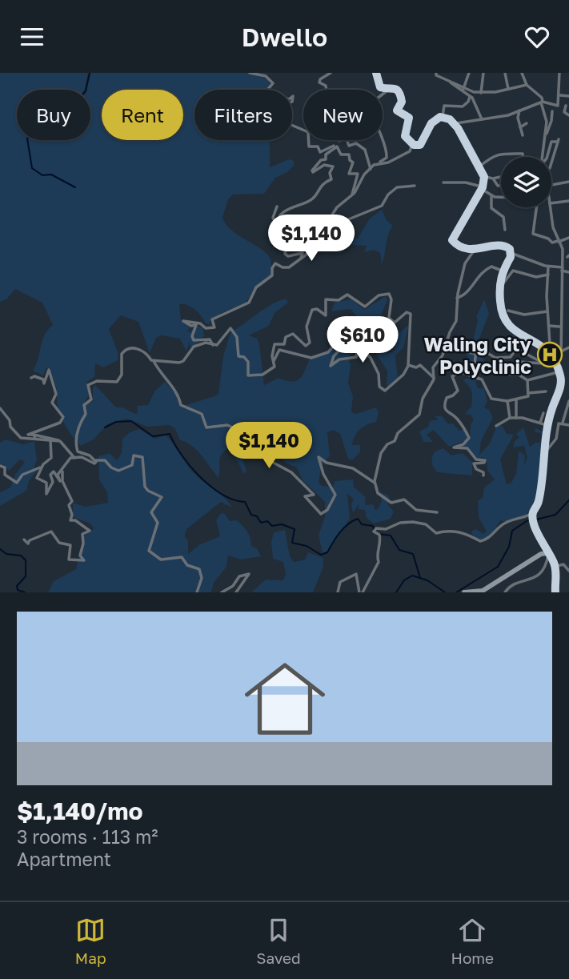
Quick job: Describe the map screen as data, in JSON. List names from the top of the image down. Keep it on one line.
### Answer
{"places":{"hospital":["Waling City Polyclinic"]},"page":{"header":"Dwello","chip":["Buy","Rent","Filters","New"],"price":["$1,140","$610","$1,140"],"list":[{"name":"$1,140/mo","note":"3 rooms · 113 m² · Apartment"}],"tabs":["Map","Saved","Home"]}}
